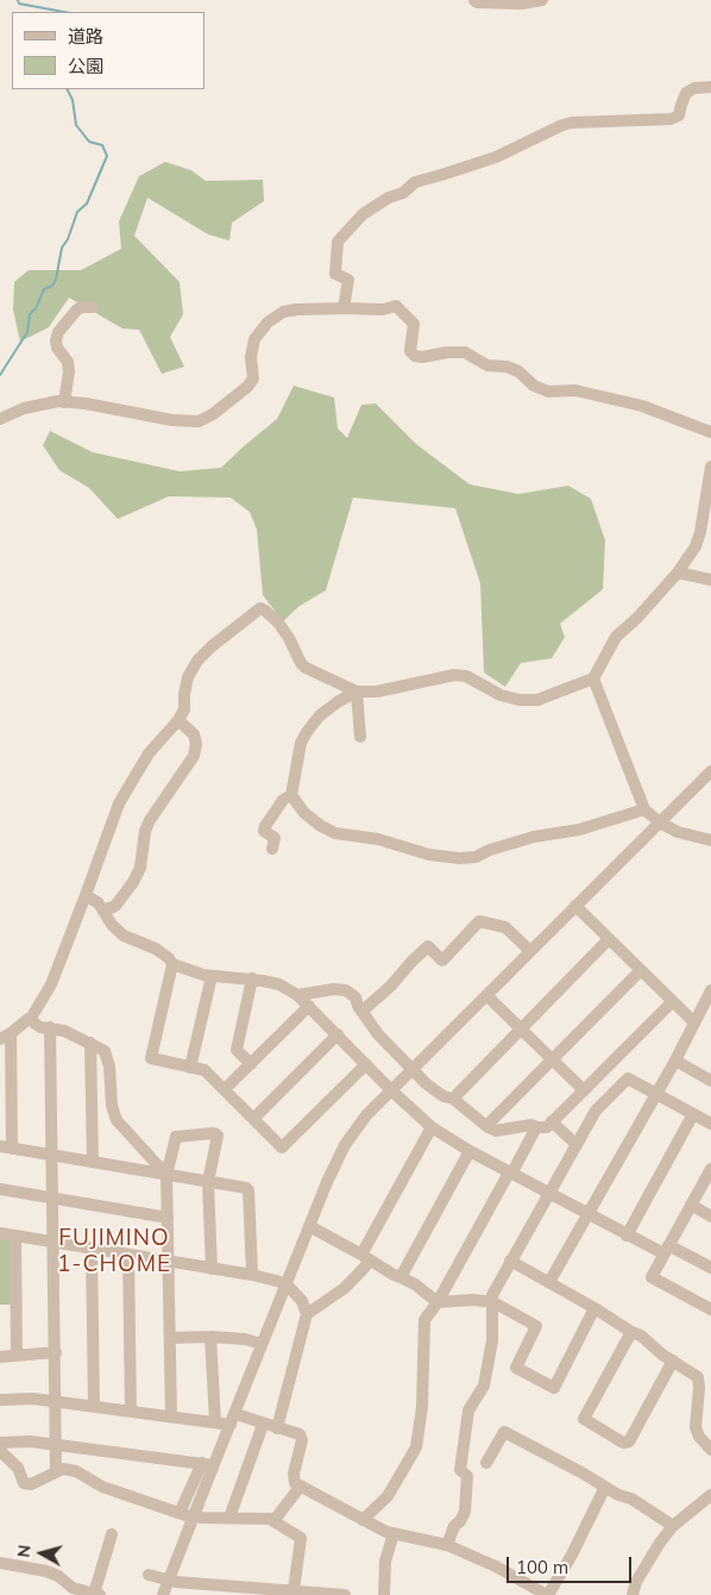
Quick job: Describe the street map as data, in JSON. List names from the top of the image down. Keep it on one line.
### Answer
{"districts":["FUJIMINO 1-CHOME"],"legend":["道路","公園"],"scale_bar":"100 m","north":"left"}
